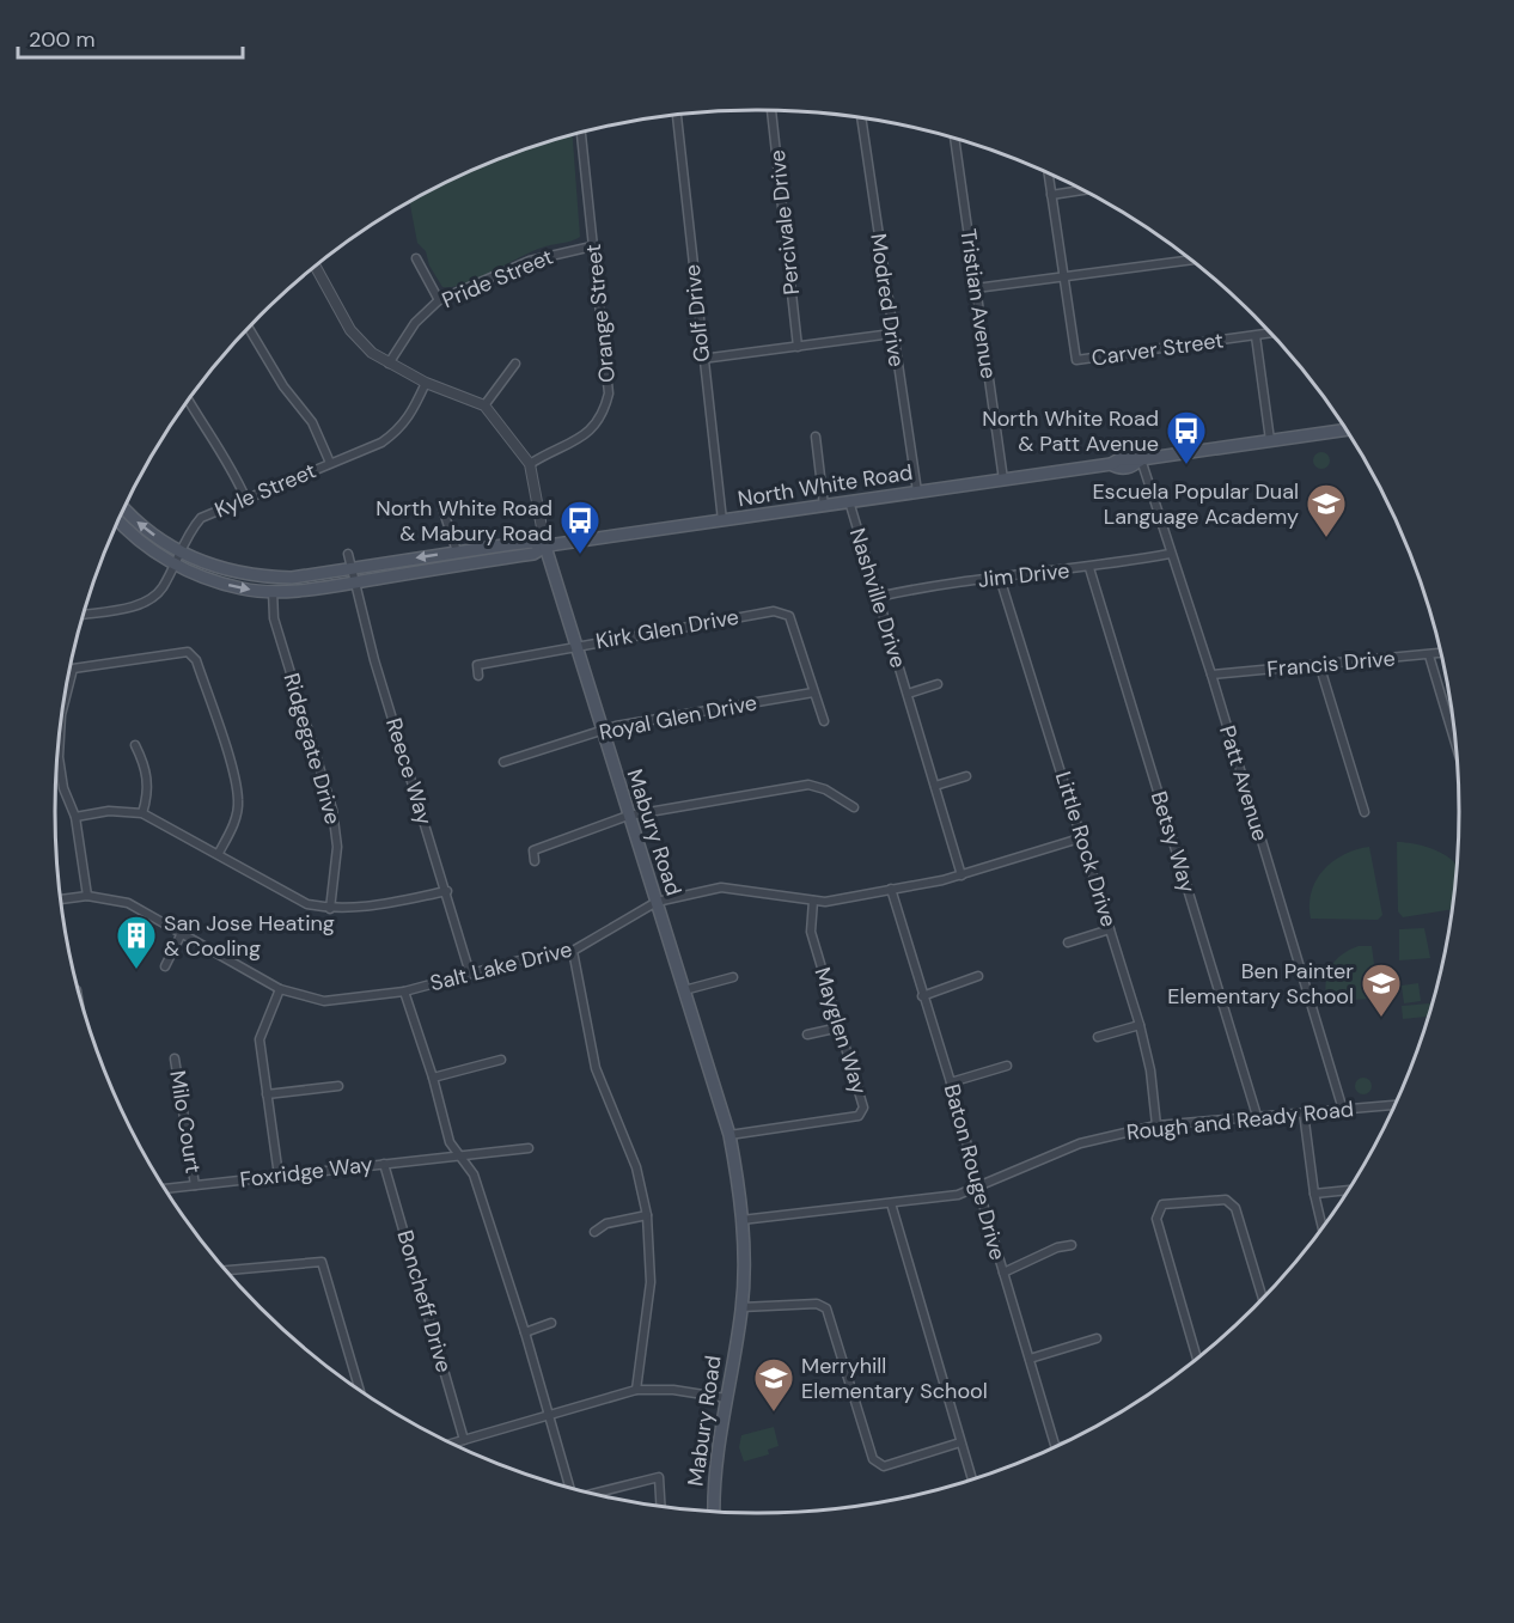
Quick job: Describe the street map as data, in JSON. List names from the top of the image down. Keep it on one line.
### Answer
{"streets":{"main road":["North White Road","Mabury Road"],"street":["Percivale Drive","Pride Street","Modred Drive","Tristian Avenue","Orange Street","Golf Drive","Carver Street","Kyle Street","Jim Drive","Nashville Drive","Kirk Glen Drive","Francis Drive","Royal Glen Drive","Ridgegate Drive","Reece Way","Patt Avenue","Betsy Way","Little Rock Drive","Salt Lake Drive","Mayglen Way","Rough and Ready Road","Milo Court","Foxridge Way","Baton Rouge Drive","Boncheff Drive"]},"crossings":[["Pride Street","Orange Street"],["Modred Drive","North White Road"],["Tristian Avenue","North White Road"],["Orange Street","Mabury Road"],["Golf Drive","North White Road"],["North White Road","Kyle Street"],["North White Road","Nashville Drive"],["North White Road","Ridgegate Drive"],["North White Road","Reece Way"],["North White Road","Patt Avenue"],["North White Road","Mabury Road"],["Jim Drive","Nashville Drive"],["Jim Drive","Patt Avenue"],["Jim Drive","Betsy Way"],["Jim Drive","Little Rock Drive"],["Nashville Drive","Salt Lake Drive"],["Kirk Glen Drive","Royal Glen Drive"],["Kirk Glen Drive","Mabury Road"],["Francis Drive","Patt Avenue"],["Royal Glen Drive","Mabury Road"],["Reece Way","Salt Lake Drive"],["Patt Avenue","Rough and Ready Road"],["Mabury Road","Salt Lake Drive"],["Mabury Road","Mayglen Way"],["Mabury Road","Rough and Ready Road"],["Betsy Way","Rough and Ready Road"],["Little Rock Drive","Salt Lake Drive"],["Little Rock Drive","Rough and Ready Road"],["Salt Lake Drive","Mayglen Way"],["Salt Lake Drive","Baton Rouge Drive"],["Rough and Ready Road","Baton Rouge Drive"],["Milo Court","Foxridge Way"],["Foxridge Way","Boncheff Drive"]],"places":{"bus stop":["North White Road & Patt Avenue","North White Road & Mabury Road"],"school or university":["Escuela Popular Dual Language Academy","Ben Painter Elementary School","Merryhill Elementary School"],"building":["San Jose Heating & Cooling"]},"scale_bar":"200 m"}
